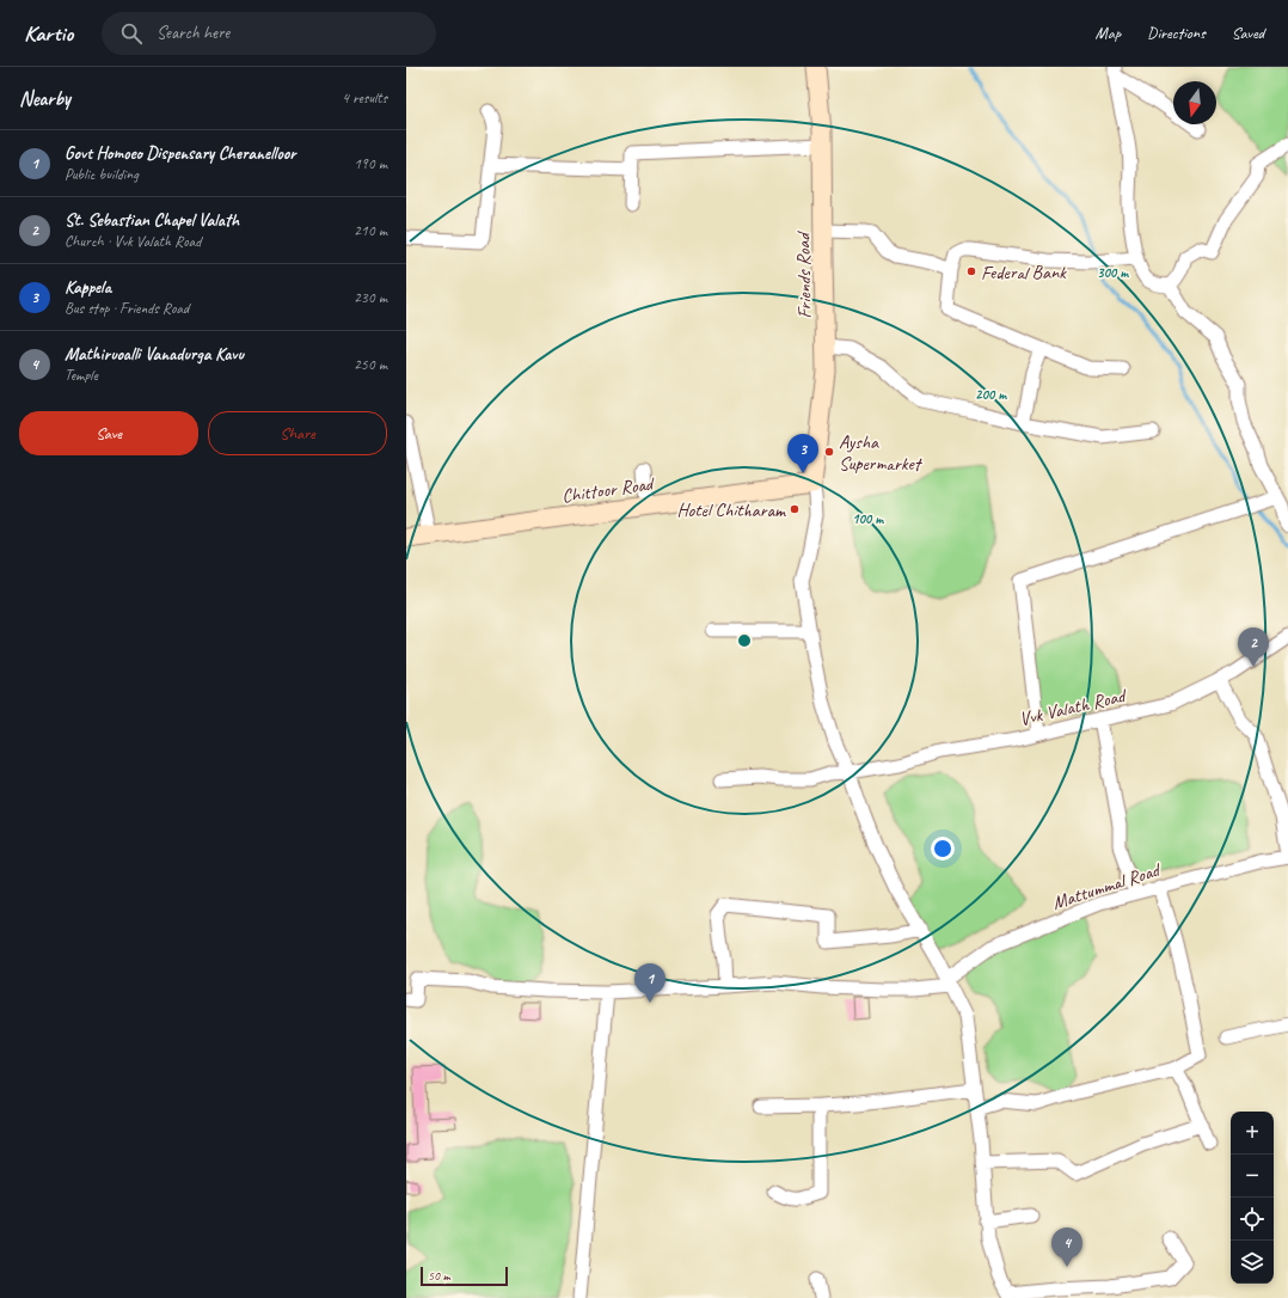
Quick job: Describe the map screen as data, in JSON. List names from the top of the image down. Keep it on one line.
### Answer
{"streets":{"main road":["Friends Road","Chittoor Road"],"street":["Vvk Valath Road","Mattummal Road"]},"crossings":[["Friends Road","Chittoor Road"]],"places":["Federal Bank","Aysha Supermarket","Hotel Chitharam"],"scale_bar":"50 m","north":"bottom","page":{"header":"Kartio","search":"Search here","nav":["Map","Directions","Saved"],"heading":["Nearby","4 results"],"list":[{"mark":"1","name":"Govt Homoeo Dispensary Cheranelloor","note":"Public building","value":"190 m"},{"mark":"2","name":"St. Sebastian Chapel Valath","note":"Church · Vvk Valath Road","value":"210 m"},{"mark":"3","name":"Kappela","note":"Bus stop · Friends Road","value":"230 m"},{"mark":"4","name":"Mathiruoalli Vanadurga Kavu","note":"Temple","value":"250 m"}],"buttons":["Save","Share"],"pins":["3","2","1","4"],"map_buttons":["+","−"],"scale":"50 m"},"rings":["300 m","200 m","100 m"]}
